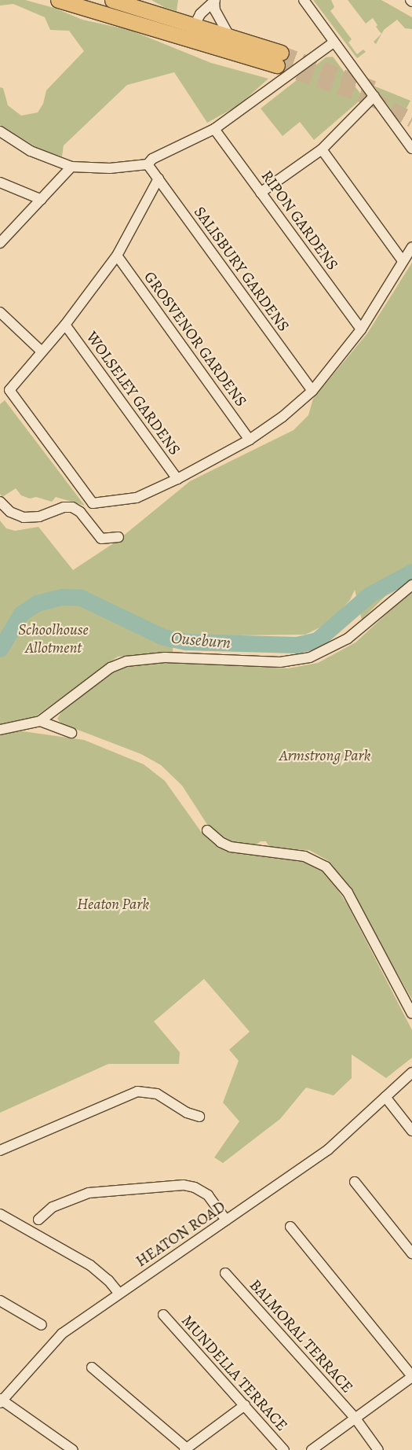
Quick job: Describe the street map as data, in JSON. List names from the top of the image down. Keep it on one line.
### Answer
{"streets":{"street":["RIPON GARDENS","SALISBURY GARDENS","GROSVENOR GARDENS","WOLSELEY GARDENS","HEATON ROAD","BALMORAL TERRACE","MUNDELLA TERRACE"]},"water":["Ouseburn"],"parks":["Schoolhouse Allotment","Armstrong Park","Heaton Park"]}
